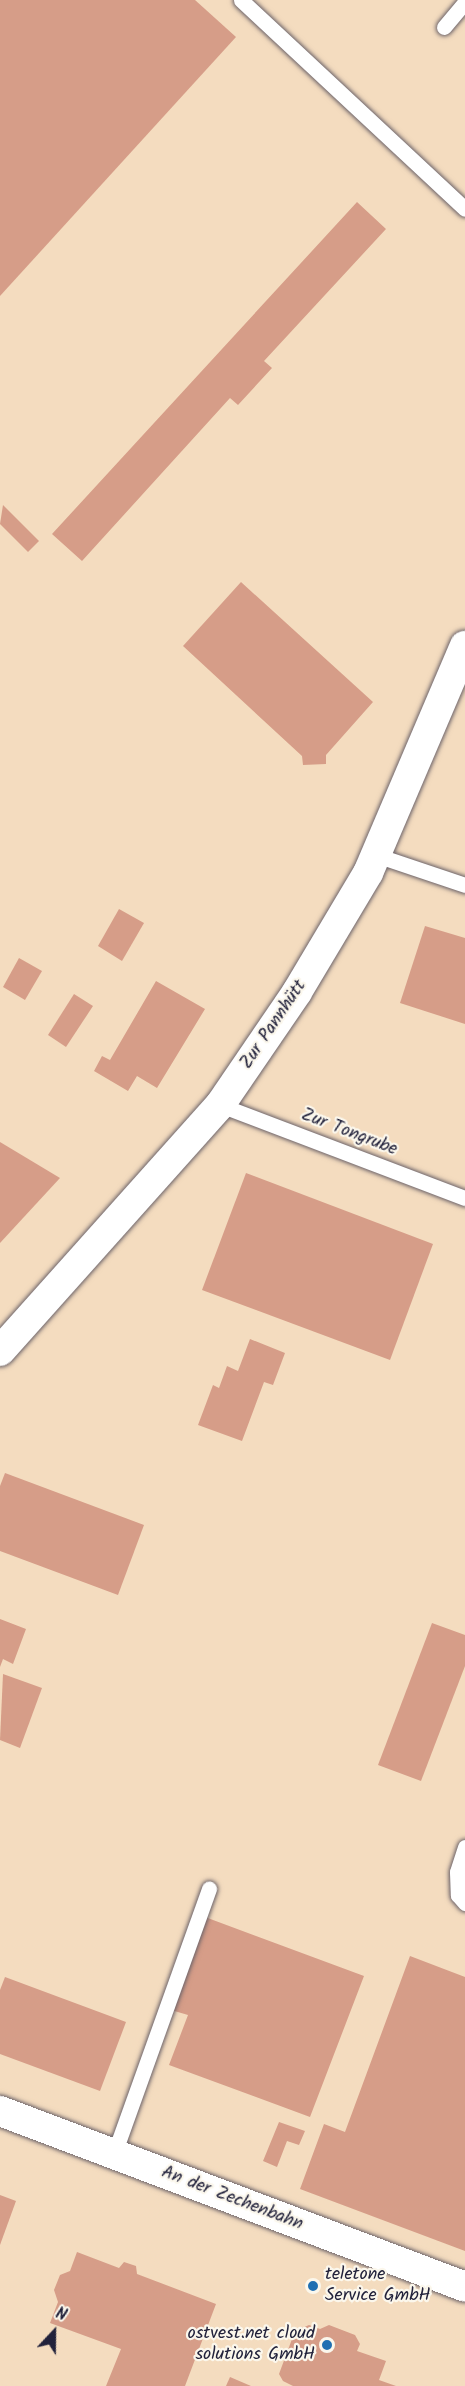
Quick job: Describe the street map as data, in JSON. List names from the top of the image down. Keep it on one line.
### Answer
{"streets":{"street":["Zur Pannhütt","An der Zechenbahn"],"lane":["Zur Tongrube"]},"crossings":[["Zur Pannhütt","Zur Tongrube"]],"places":["teletone Service GmbH","ostvest.net cloud solutions GmbH"],"north":"top"}
